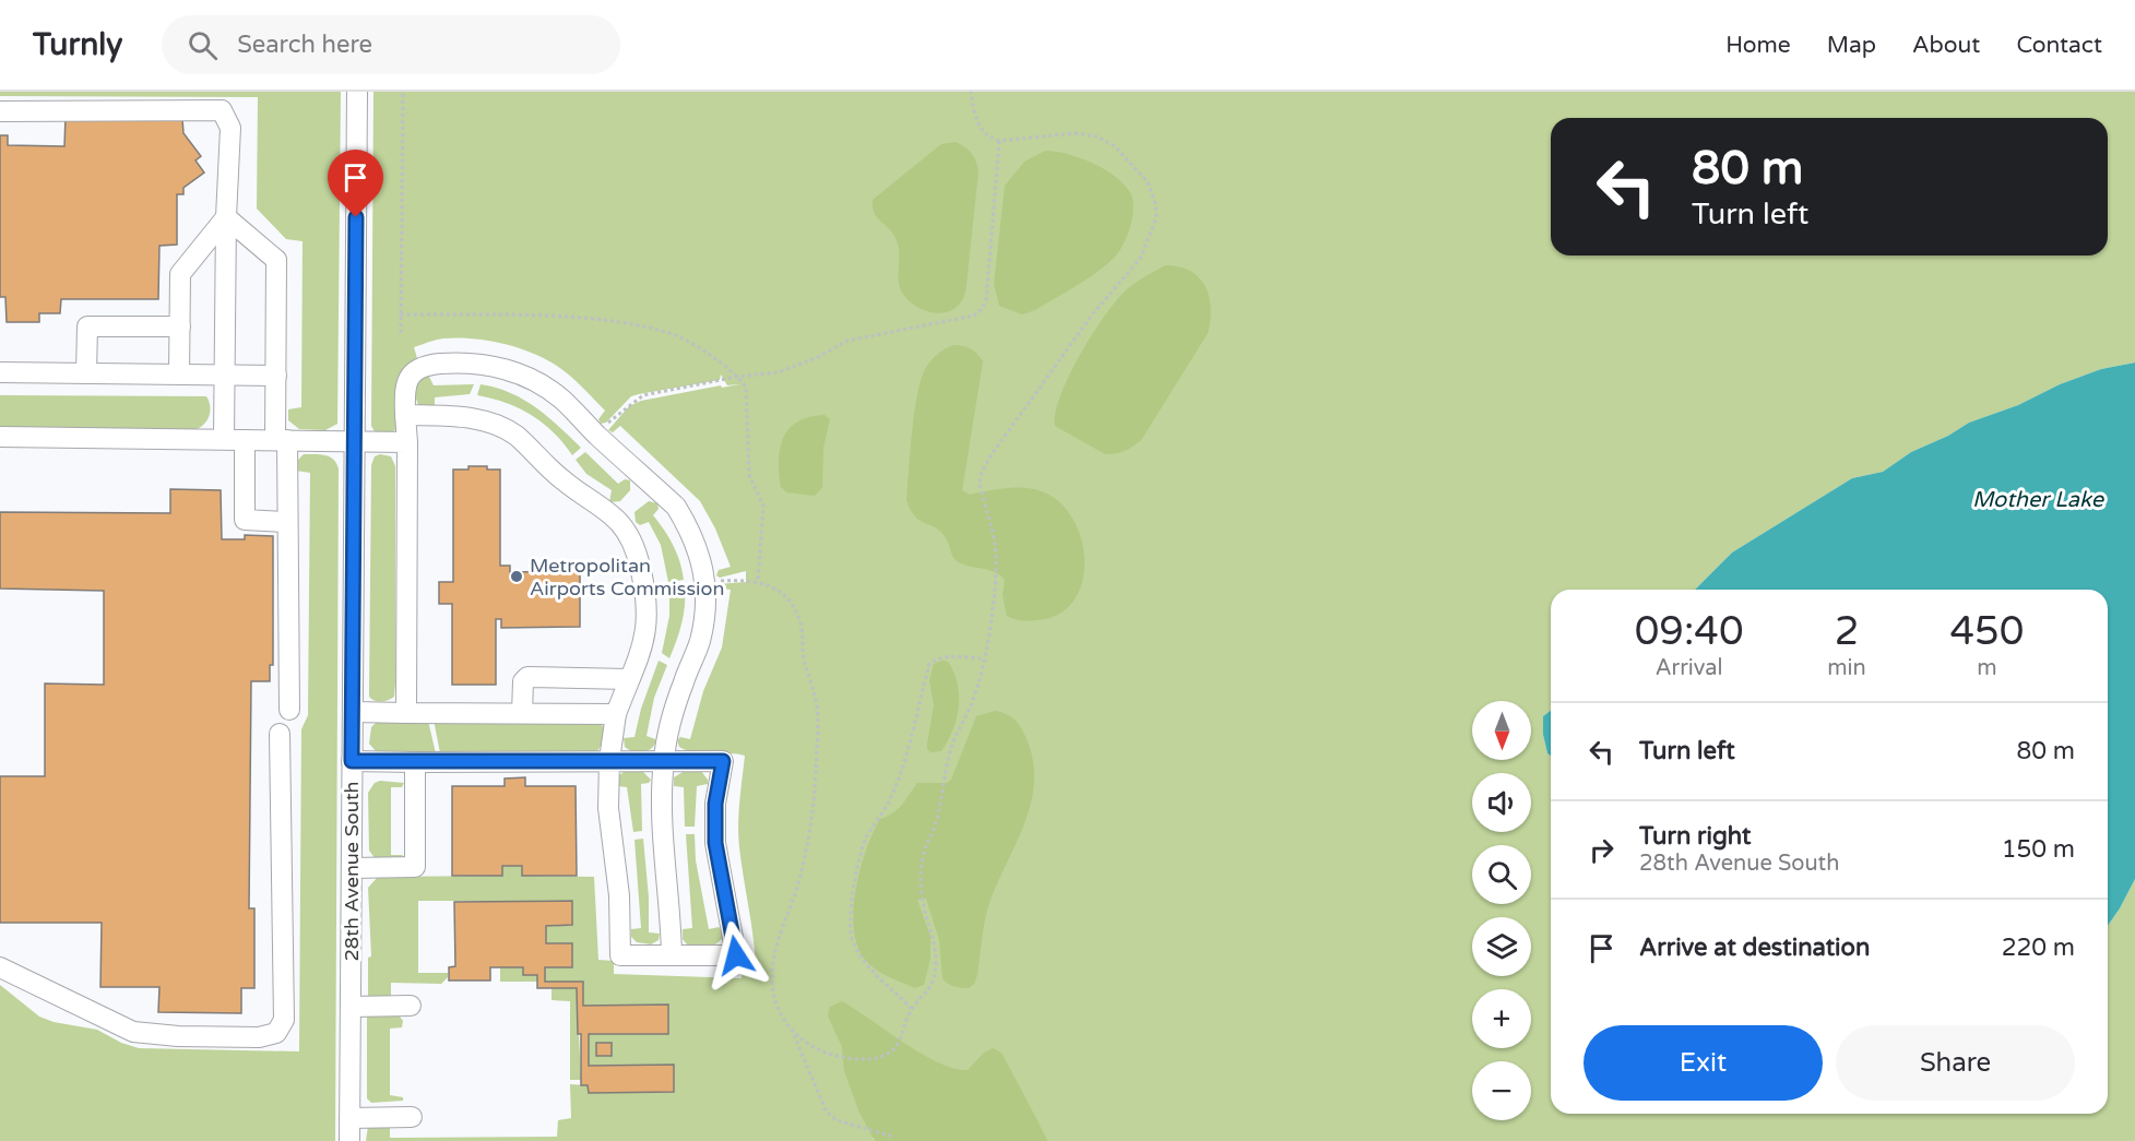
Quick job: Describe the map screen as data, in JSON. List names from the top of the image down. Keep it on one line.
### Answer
{"streets":{"street":["28th Avenue South"]},"water":["Mother Lake"],"places":["Metropolitan Airports Commission"],"north":"bottom","page":{"header":"Turnly","search":"Search here","nav":["Home","Map","About","Contact"],"turn":["80 m","Turn left"],"eta":["09:40","Arrival","2","min","450","m"],"map_buttons":["+","−"],"list":[{"name":"Turn left","value":"80 m"},{"name":"Turn right","note":"28th Avenue South","value":"150 m"},{"name":"Arrive at destination","value":"220 m"}],"buttons":["Exit","Share"]}}
